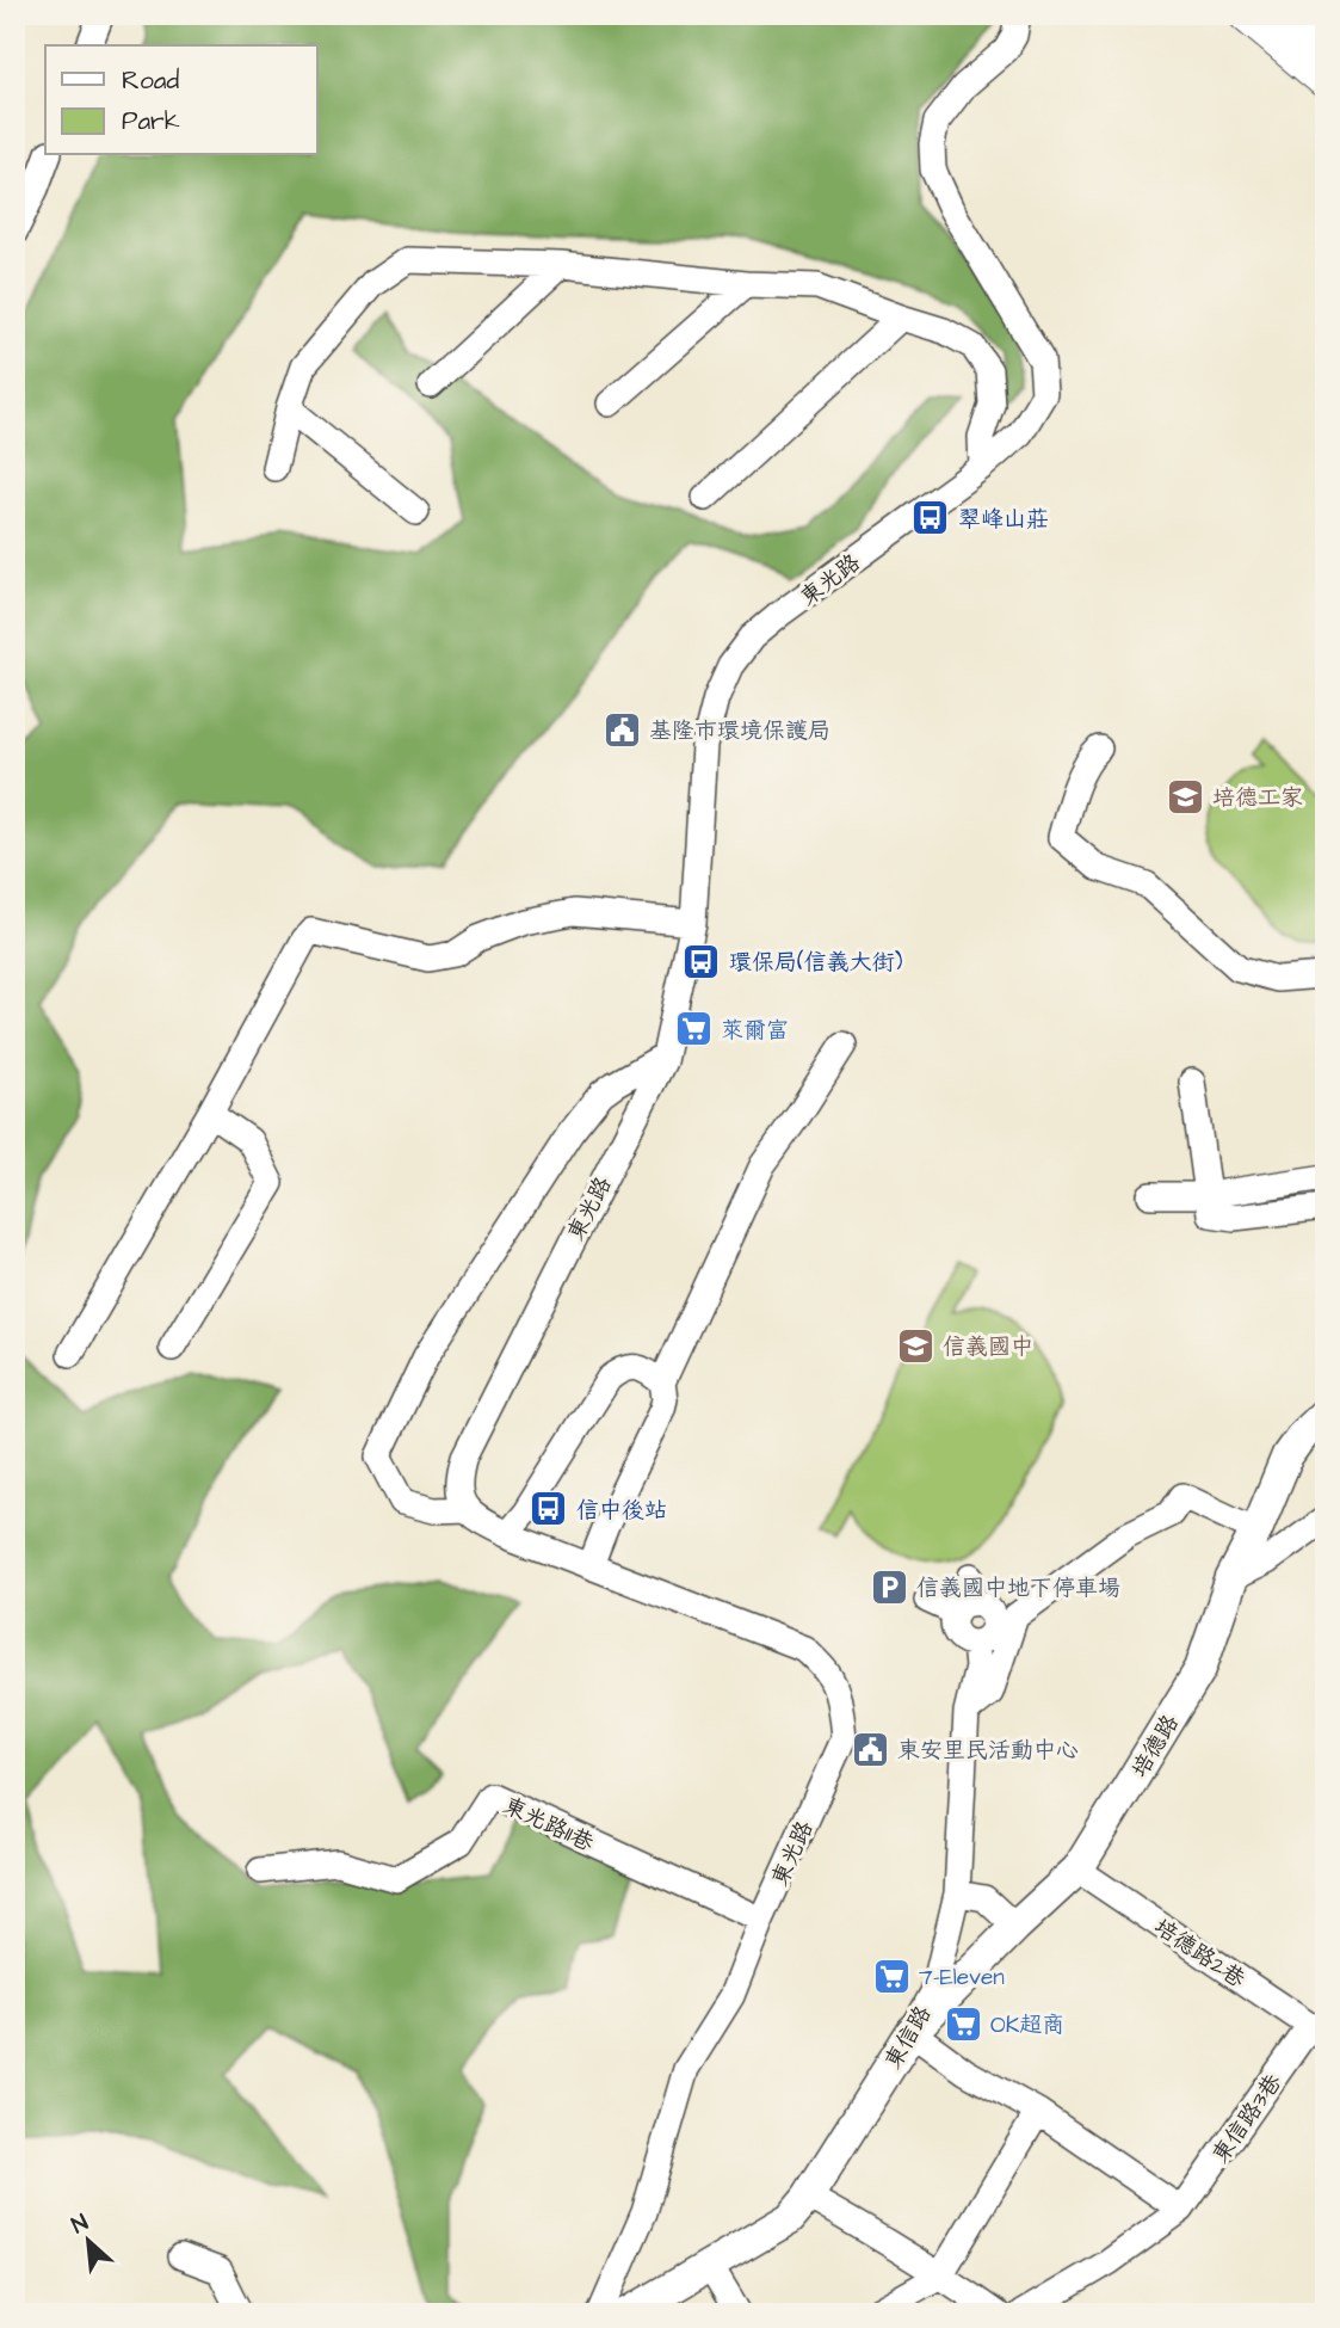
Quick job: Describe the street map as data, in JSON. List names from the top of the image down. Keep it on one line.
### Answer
{"streets":{"main road":["培德路","東信路"],"street":["東光路","東光路11巷","培德路2巷","東信路3巷"]},"crossings":[["東光路","東光路11巷"],["培德路","培德路2巷"],["培德路","東信路"],["培德路2巷","東信路3巷"]],"places":{"bus stop":["翠峰山莊","環保局(信義大街)","信中後站"],"public building":["基隆市環境保護局","東安里民活動中心"],"school or university":["培德工家","信義國中"],"supermarket":["萊爾富","7-Eleven","OK超商"],"parking":["信義國中地下停車場"]},"legend":["Road","Park"],"north":"top left"}
